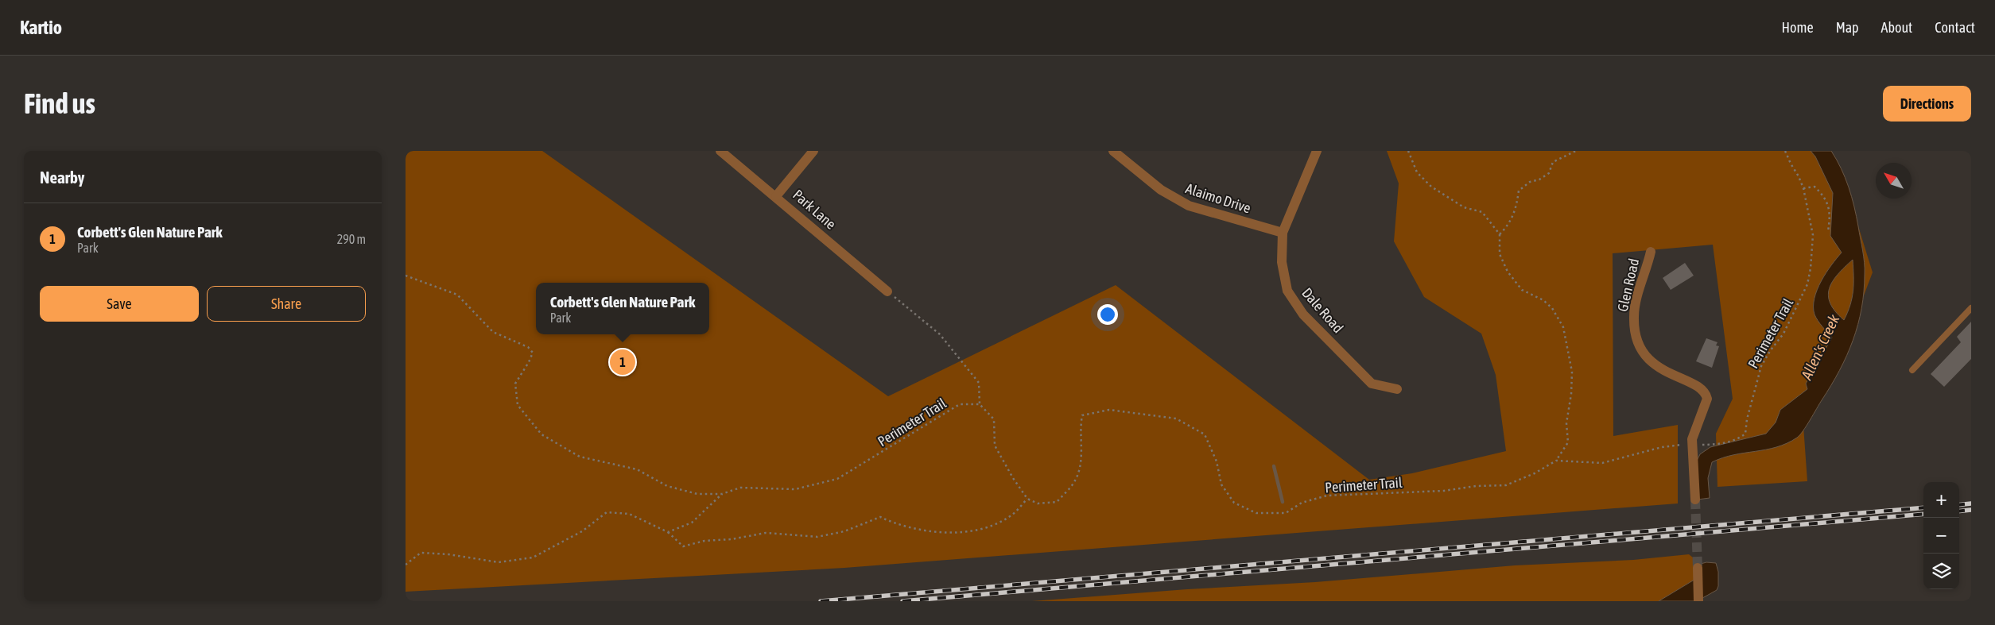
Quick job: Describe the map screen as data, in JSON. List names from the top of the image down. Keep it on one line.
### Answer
{"streets":{"street":["Alaimo Drive","Park Lane","Glen Road","Dale Road"],"path":["Perimeter Trail"]},"crossings":[["Alaimo Drive","Dale Road"],["Glen Road","Perimeter Trail"]],"water":["Allen's Creek"],"north":"top left","page":{"header":"Kartio","nav":["Home","Map","About","Contact"],"buttons":["Directions",["Save","Share"]],"title":"Find us","heading":"Nearby","list":[{"mark":"1","name":"Corbett's Glen Nature Park","note":"Park","value":"290 m"}],"popup":["Corbett's Glen Nature Park","Park"],"pins":"1","map_buttons":["+","−"]}}
